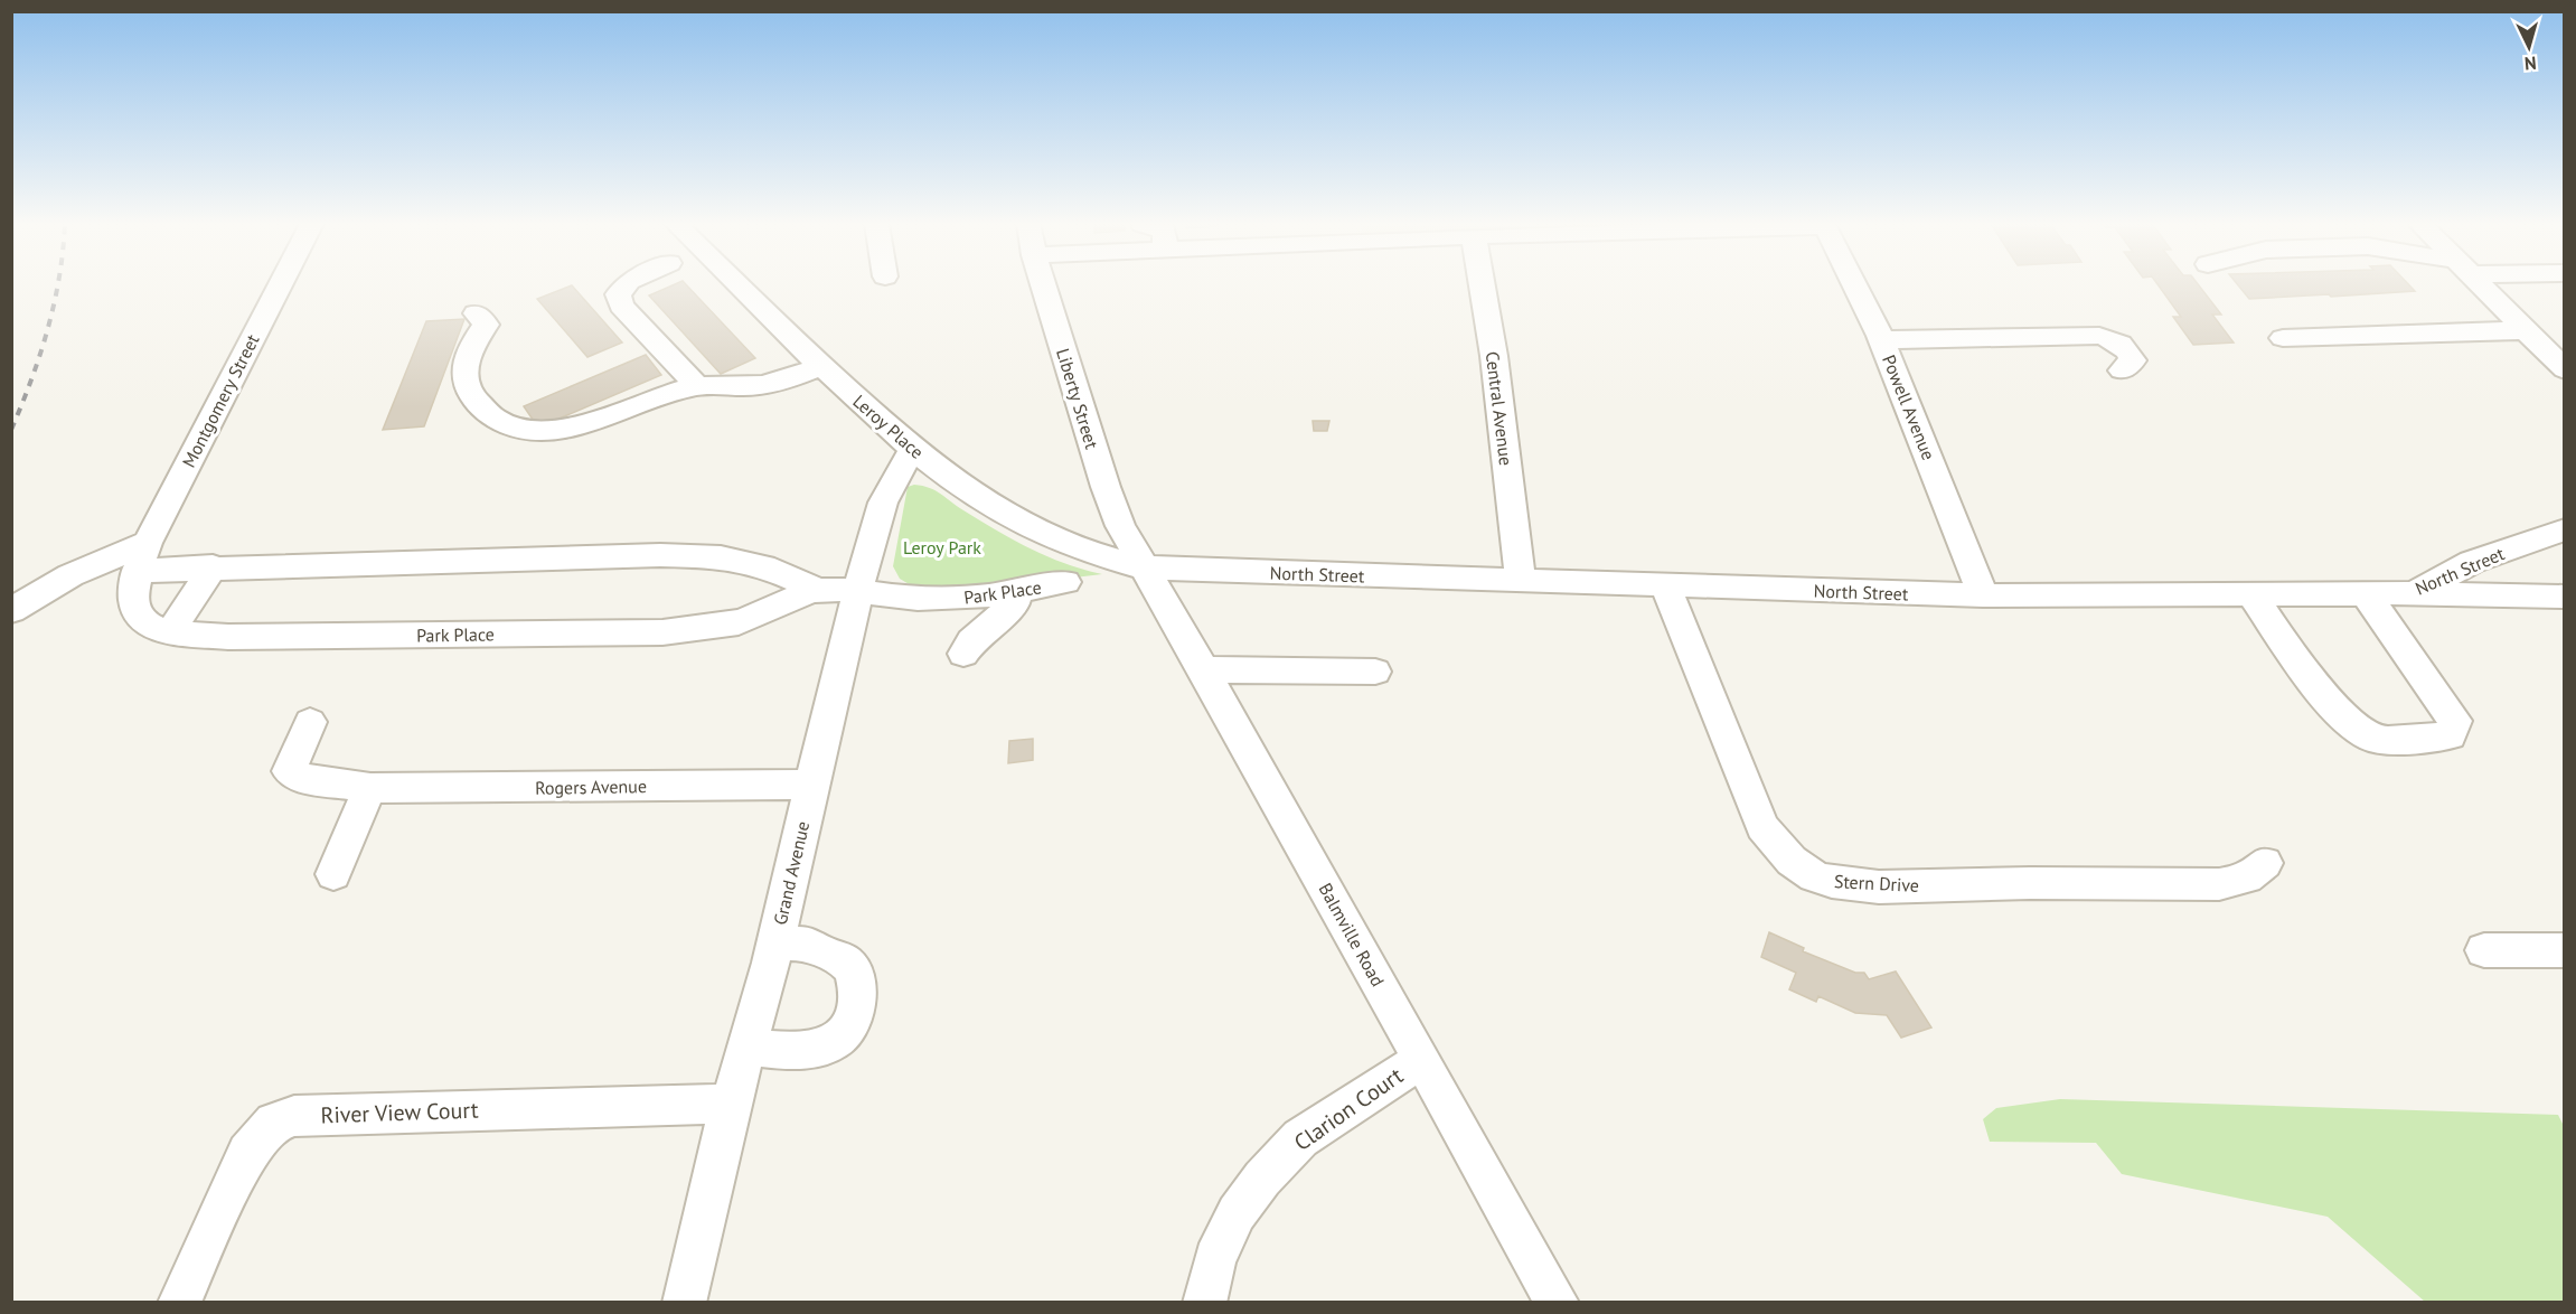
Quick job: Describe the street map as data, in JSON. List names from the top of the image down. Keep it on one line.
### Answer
{"streets":{"street":["Liberty Street","Montgomery Street","Powell Avenue","Central Avenue","Leroy Place","North Street","Park Place","Rogers Avenue","Grand Avenue","Stern Drive","Balmville Road","Clarion Court","River View Court"]},"crossings":[["Liberty Street","Leroy Place"],["Liberty Street","North Street"],["Liberty Street","Balmville Road"],["Montgomery Street","Park Place"],["Powell Avenue","North Street"],["Central Avenue","North Street"],["Leroy Place","North Street"],["Leroy Place","Grand Avenue"],["Leroy Place","Balmville Road"],["North Street","Stern Drive"],["North Street","Balmville Road"],["Park Place","Grand Avenue"],["Rogers Avenue","Grand Avenue"],["Grand Avenue","River View Court"],["Balmville Road","Clarion Court"]],"parks":["Leroy Park"],"north":"bottom"}
